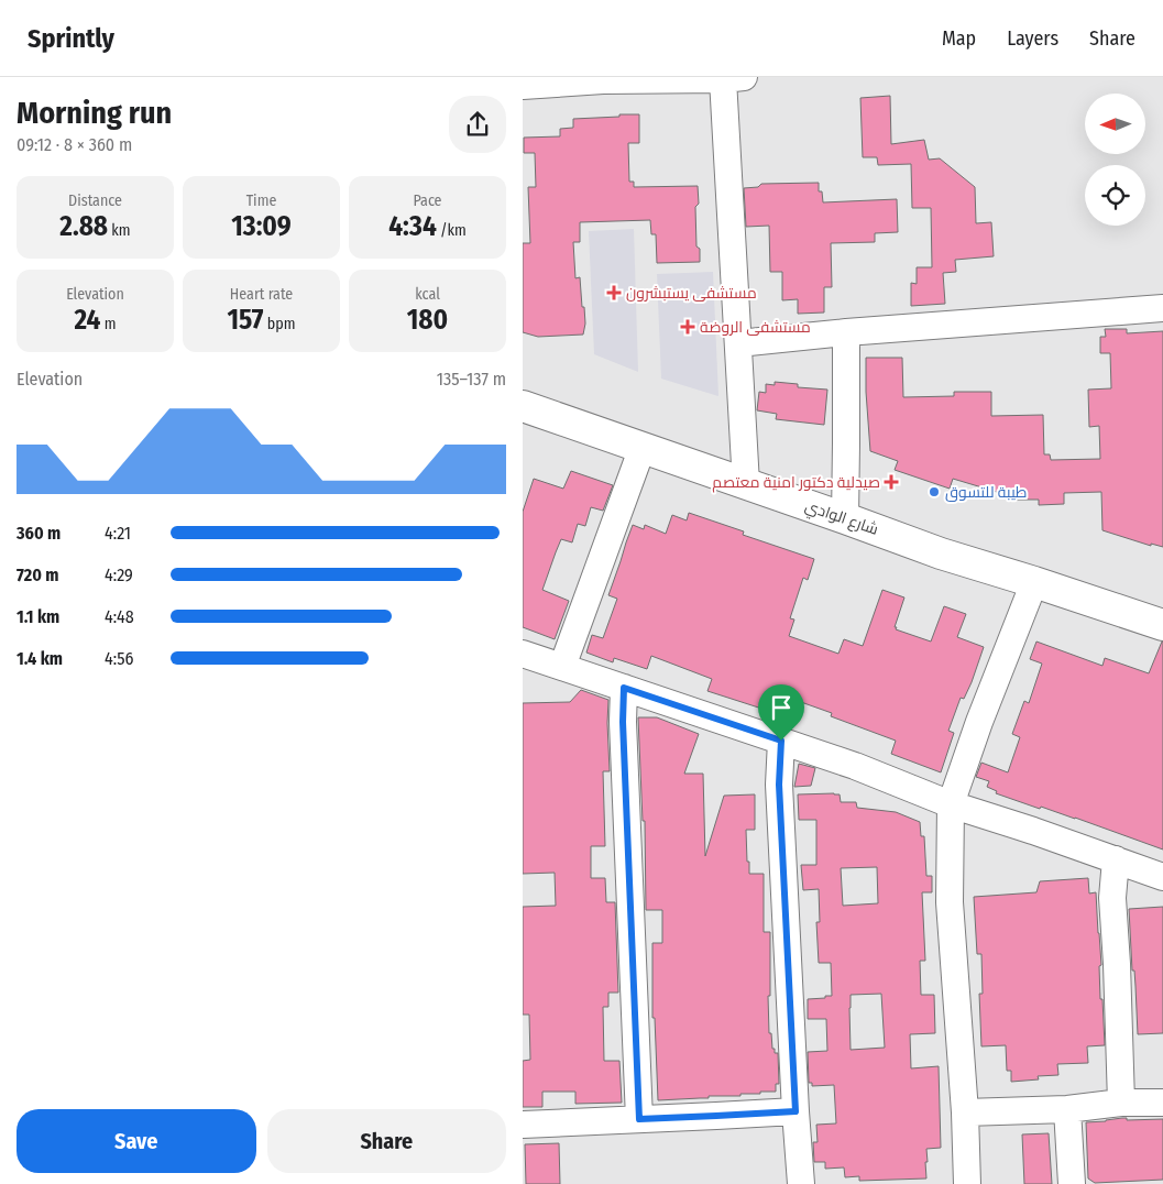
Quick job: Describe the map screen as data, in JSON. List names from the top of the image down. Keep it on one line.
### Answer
{"streets":{"main road":["شارع الوادي"]},"places":{"health":["مستشفى يستبشرون","مستشفى الروضة","صيدلية دكتور امنية معتصم"],"other":["طيبة للتسوق"]},"north":"left","page":{"header":"Sprintly","nav":["Map","Layers","Share"],"heading":["Morning run","09:12 · 8 × 360 m"],"stats":[["Distance","2.88 km"],["Time","13:09"],["Pace","4:34 /km"],["Elevation","24 m"],["Heart rate","157 bpm"],["kcal","180"]],"chart":["Elevation","135–137 m"],"list":[{"name":"360 m","note":"4:21"},{"name":"720 m","note":"4:29"},{"name":"1.1 km","note":"4:48"},{"name":"1.4 km","note":"4:56"}],"buttons":["Save","Share"]}}
